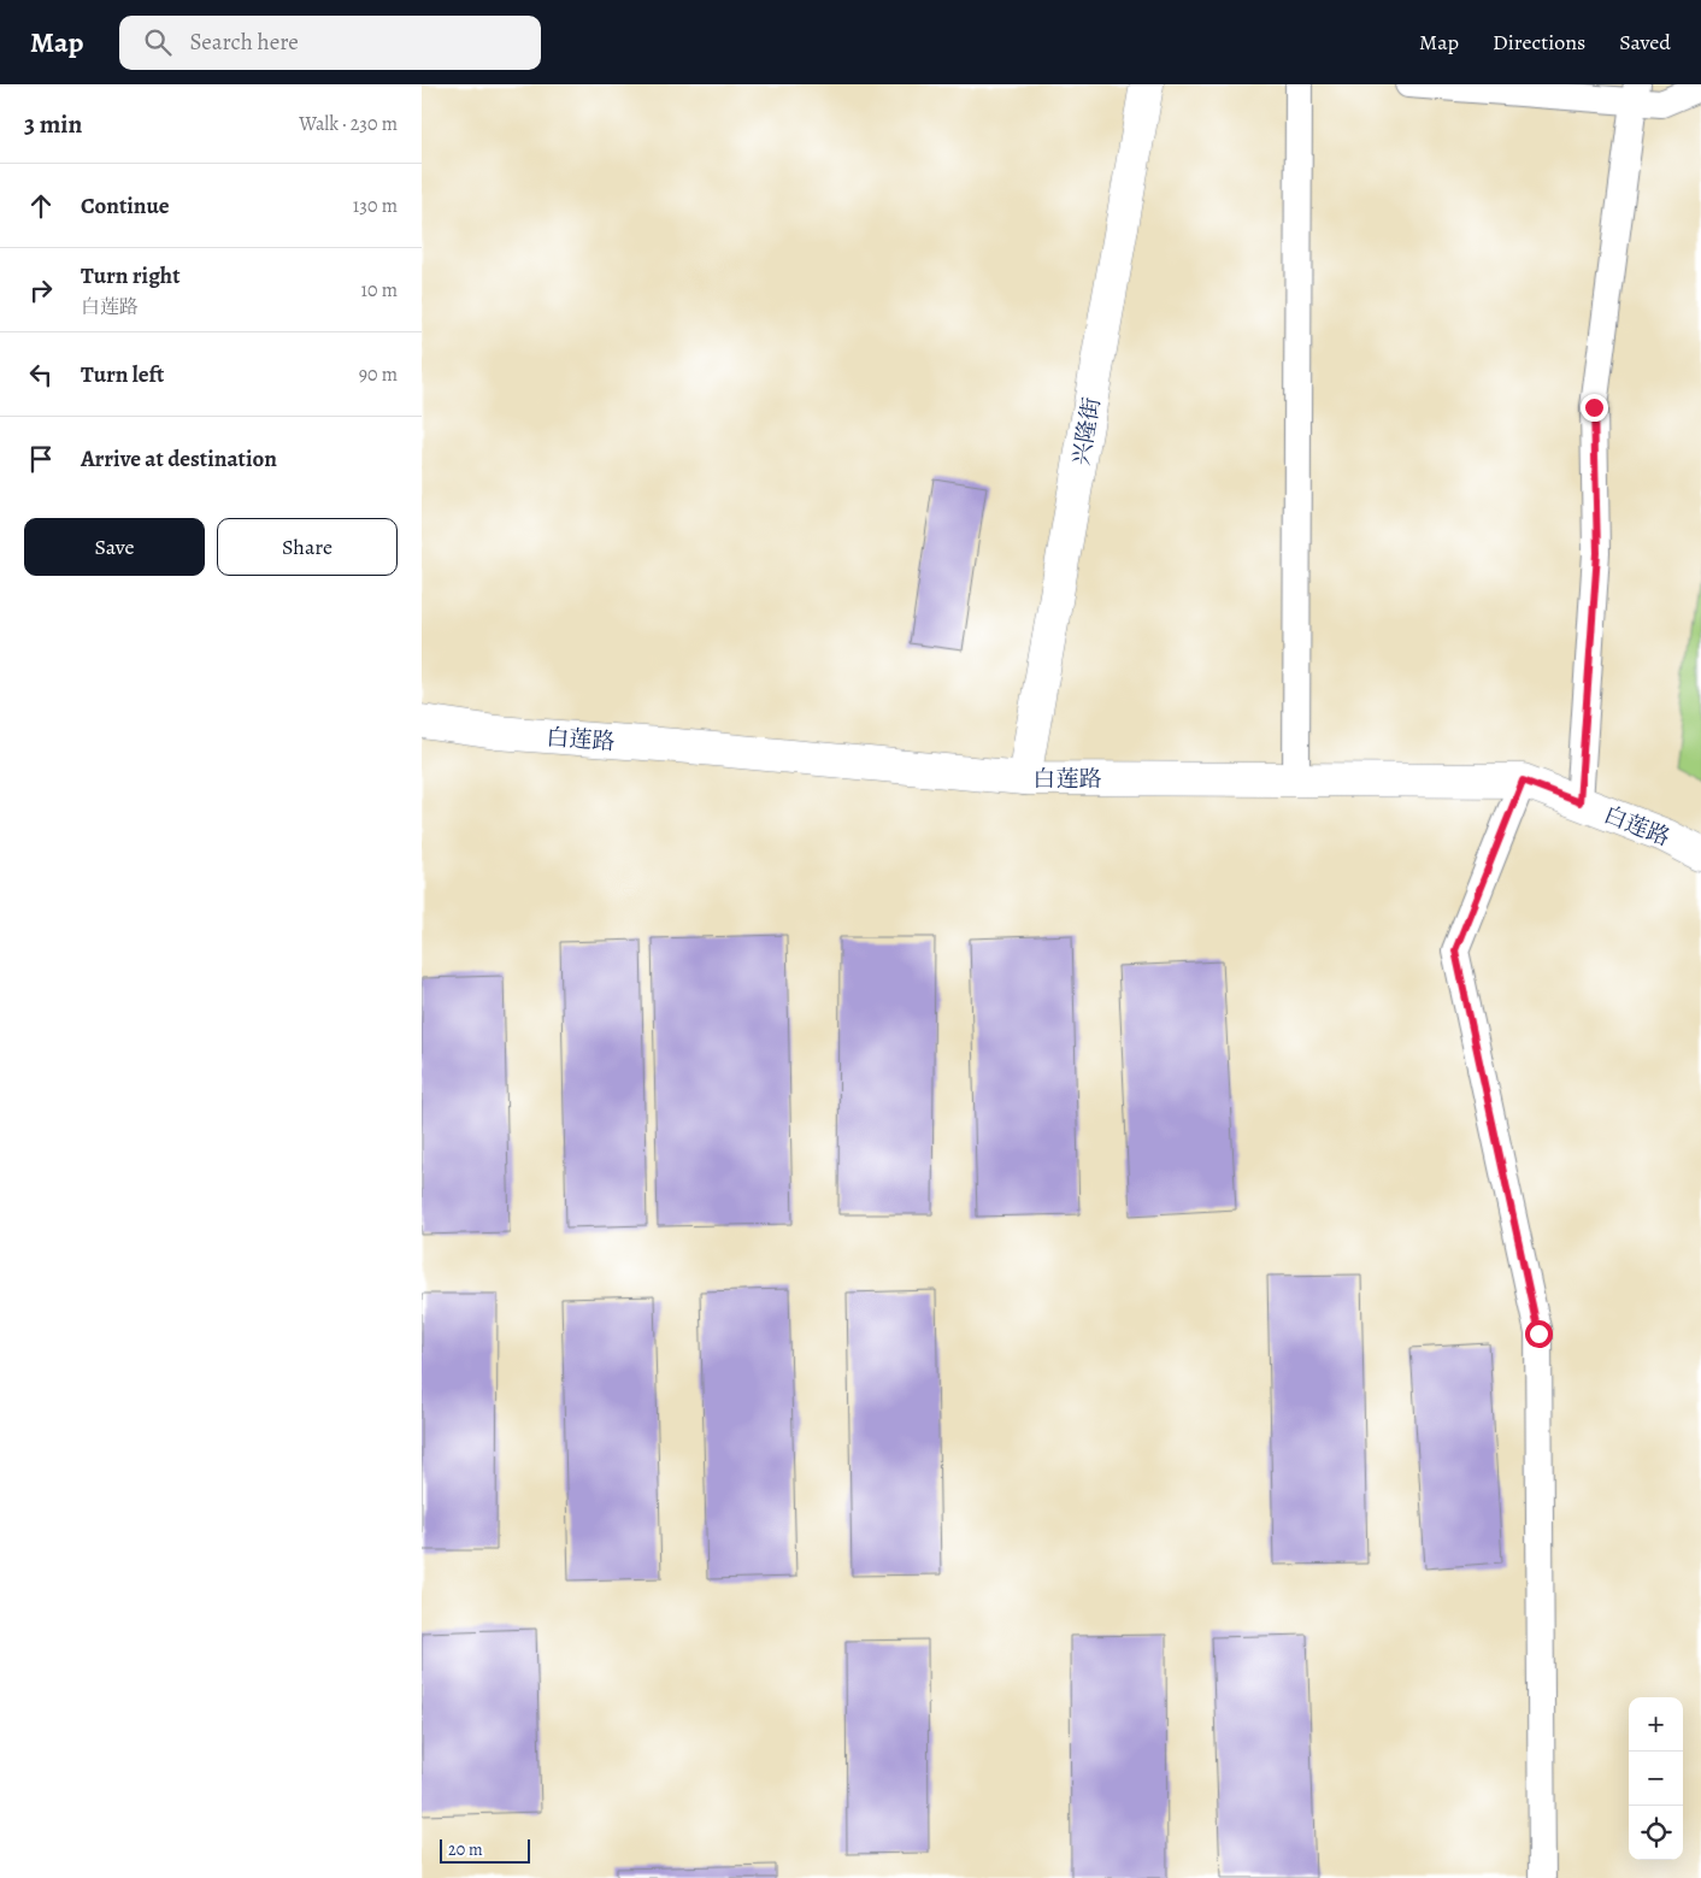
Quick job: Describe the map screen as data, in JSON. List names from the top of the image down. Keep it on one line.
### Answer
{"streets":{"main road":["兴隆街","白莲路"]},"crossings":[["兴隆街","白莲路"]],"scale_bar":"20 m","page":{"header":"Map","search":"Search here","nav":["Map","Directions","Saved"],"heading":["3 min","Walk · 230 m"],"list":[["Continue","130 m"],["Turn right","白莲路","10 m"],["Turn left","90 m"],"Arrive at destination"],"buttons":["Save","Share"],"map_buttons":["+","−"],"scale":"20 m"}}
